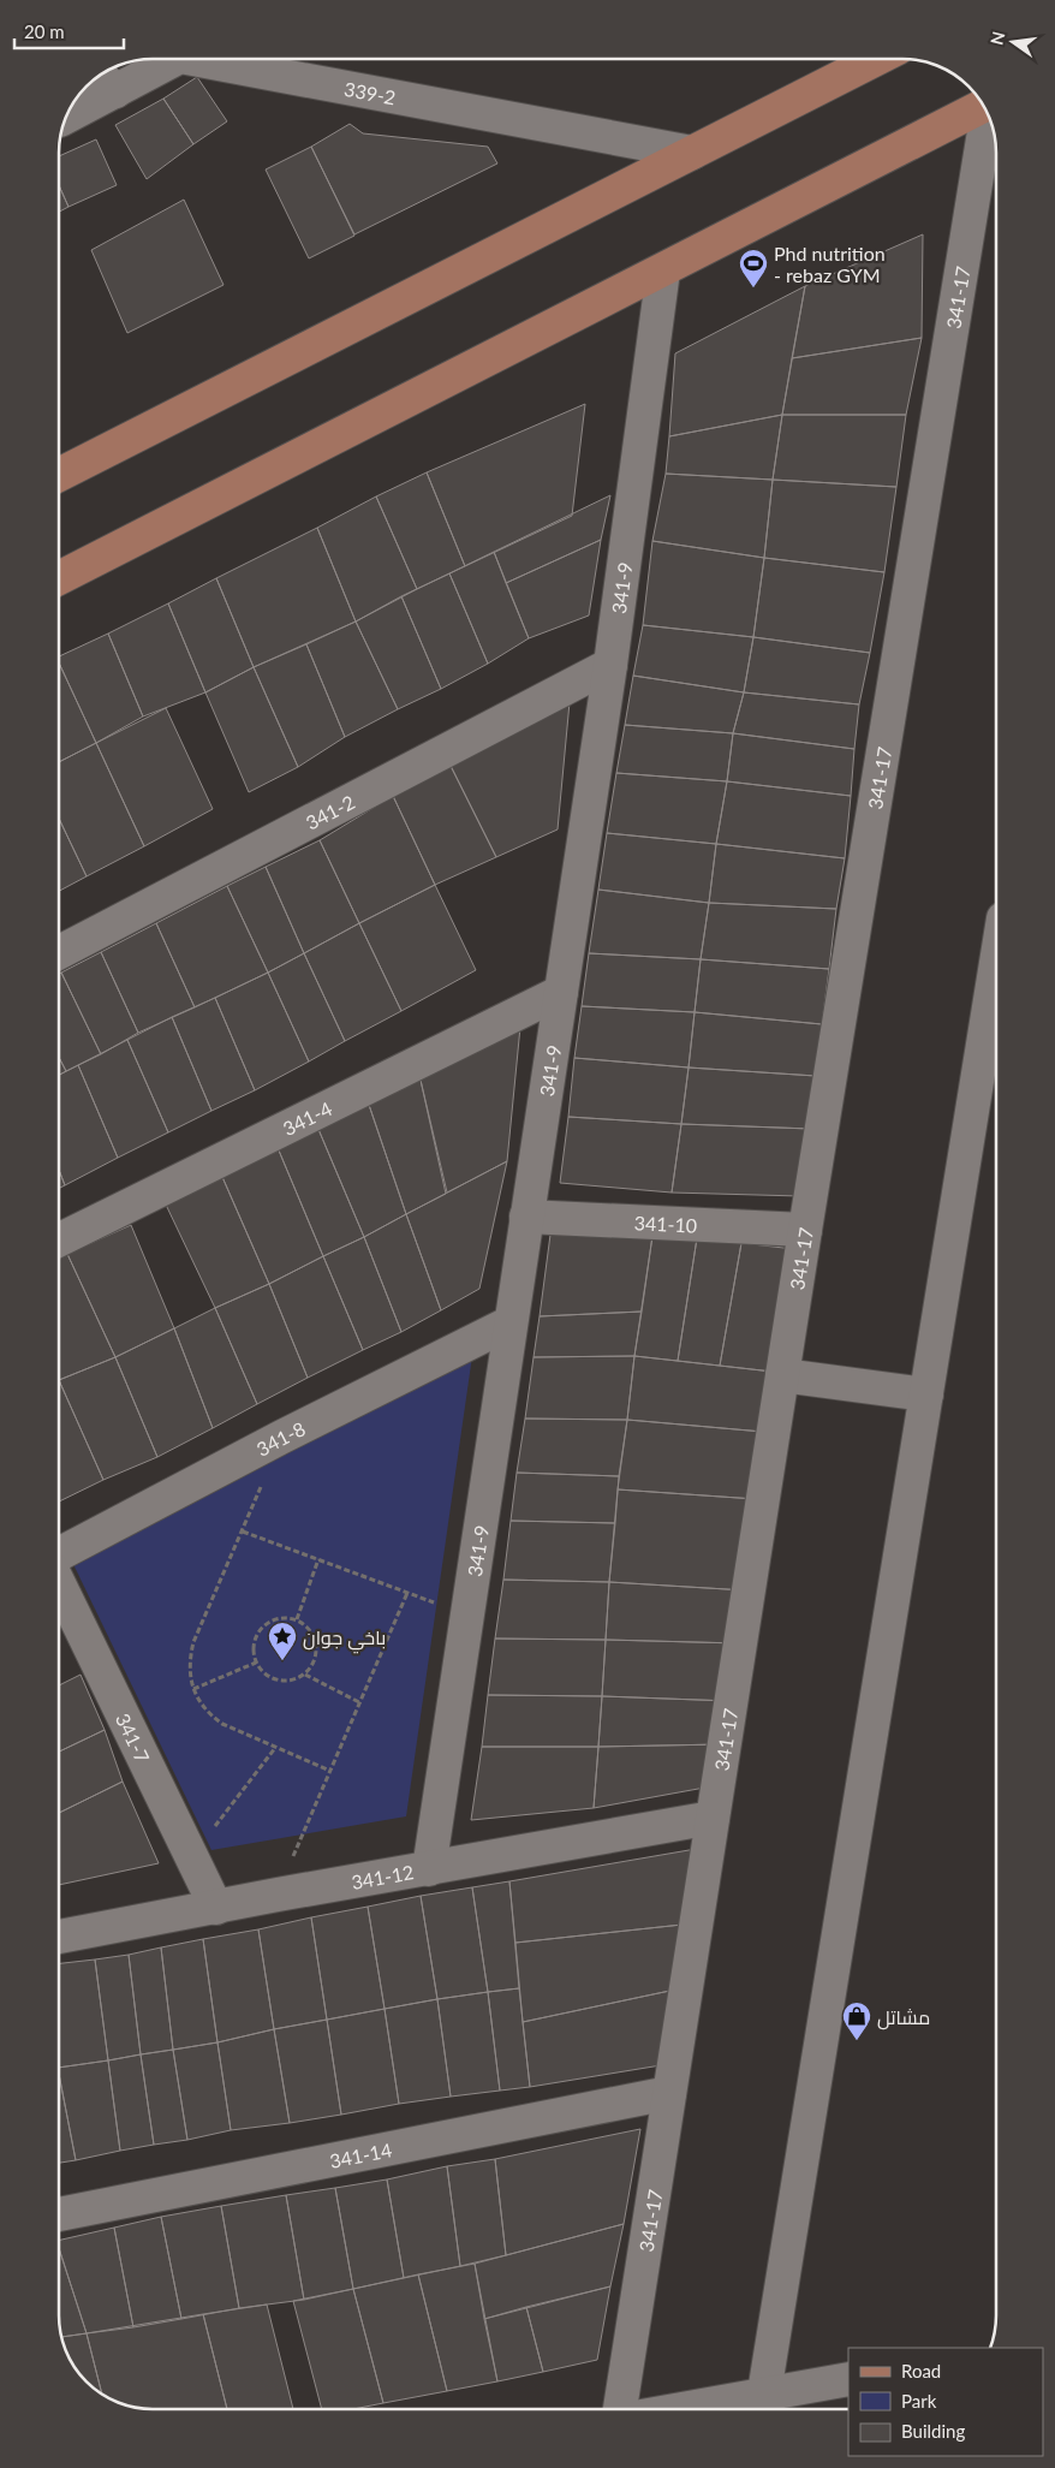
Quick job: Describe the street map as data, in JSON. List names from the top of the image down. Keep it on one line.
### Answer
{"streets":{"street":["339-2","341-17","341-9","341-2","341-4","341-10","341-8","341-7","341-12","341-14"]},"crossings":[["341-17","341-10"],["341-17","341-12"],["341-17","341-14"],["341-9","341-2"],["341-9","341-4"],["341-9","341-10"],["341-9","341-8"],["341-9","341-12"],["341-7","341-12"]],"places":{"sports":["Phd nutrition - rebaz GYM"],"place":["باخي جوان"],"shop":["مشاتل"]},"legend":["Road","Park","Building"],"scale_bar":"20 m","north":"left"}
